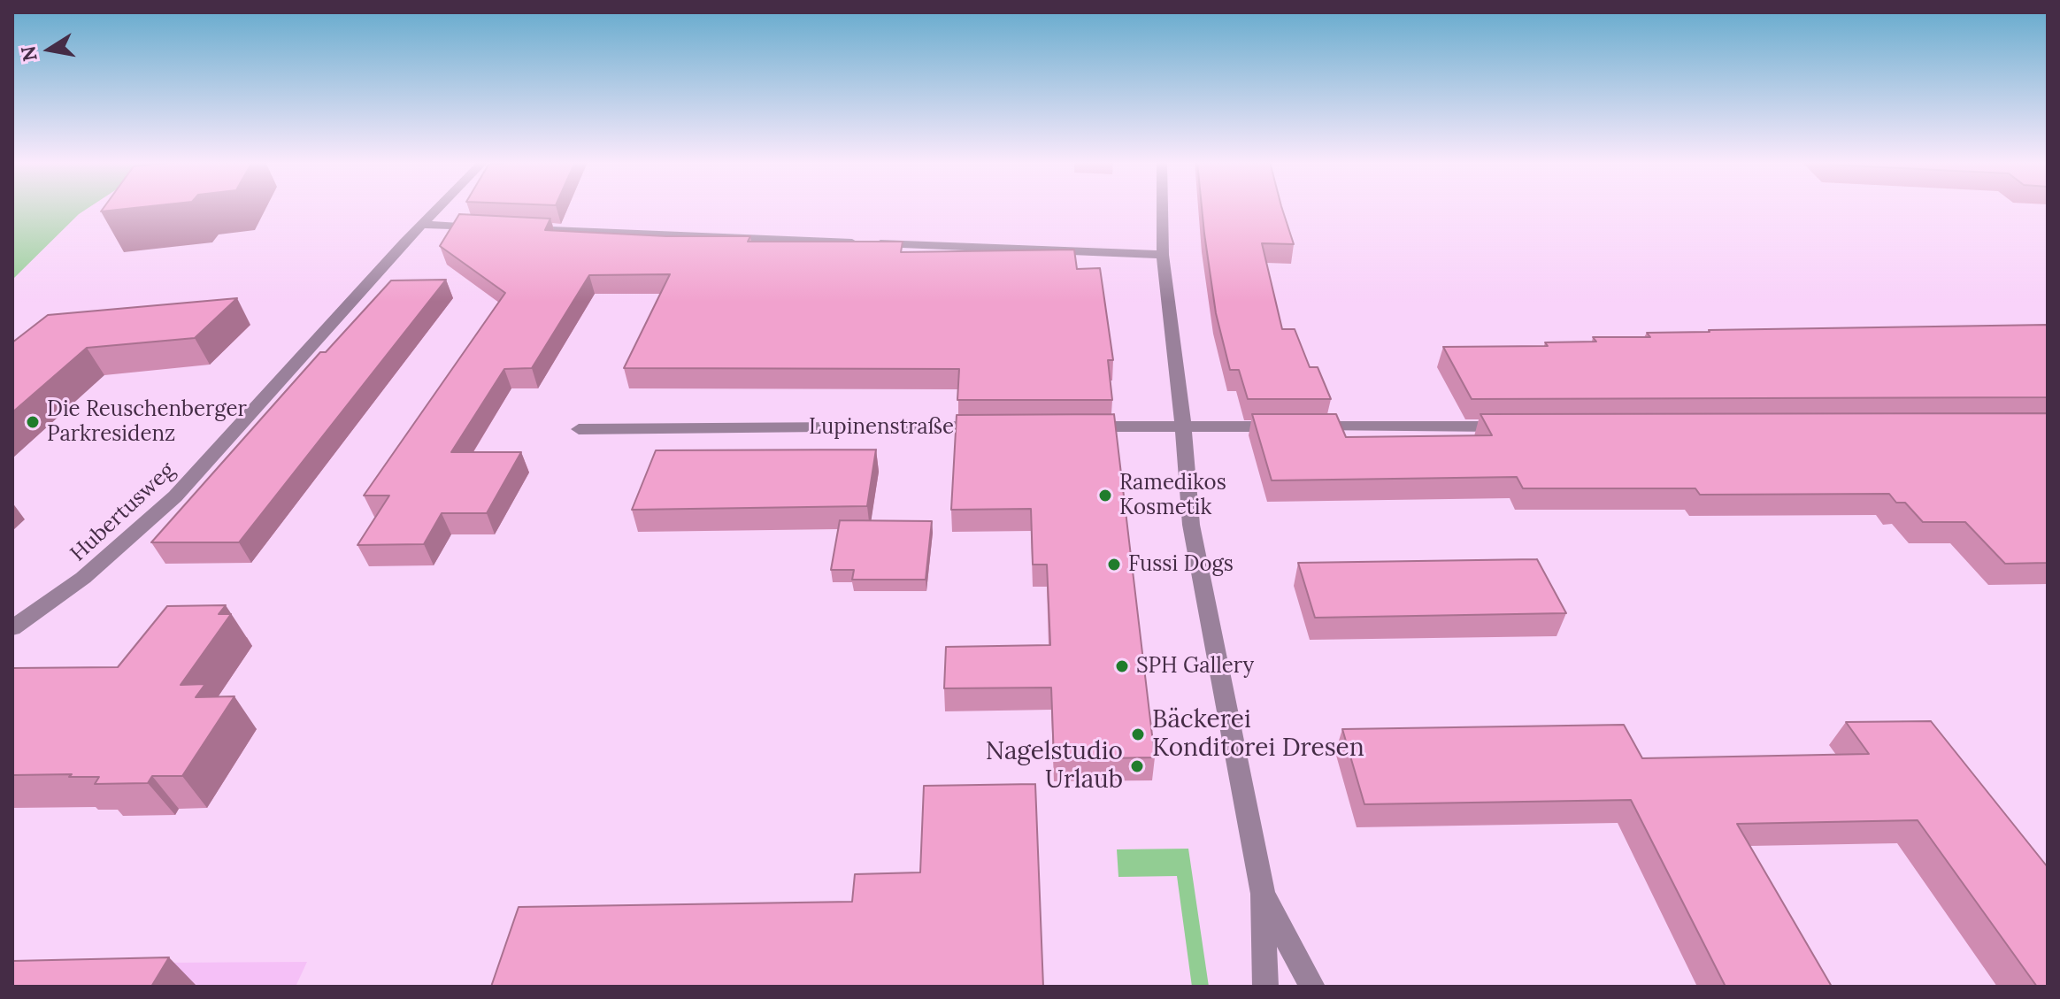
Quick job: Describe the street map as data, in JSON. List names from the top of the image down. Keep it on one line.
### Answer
{"streets":{"street":["Lupinenstraße","Hubertusweg"]},"places":["Die Reuschenberger Parkresidenz","Ramedikos Kosmetik","Fussi Dogs","SPH Gallery","Bäckerei Konditorei Dresen","Nagelstudio Urlaub"],"north":"left"}
